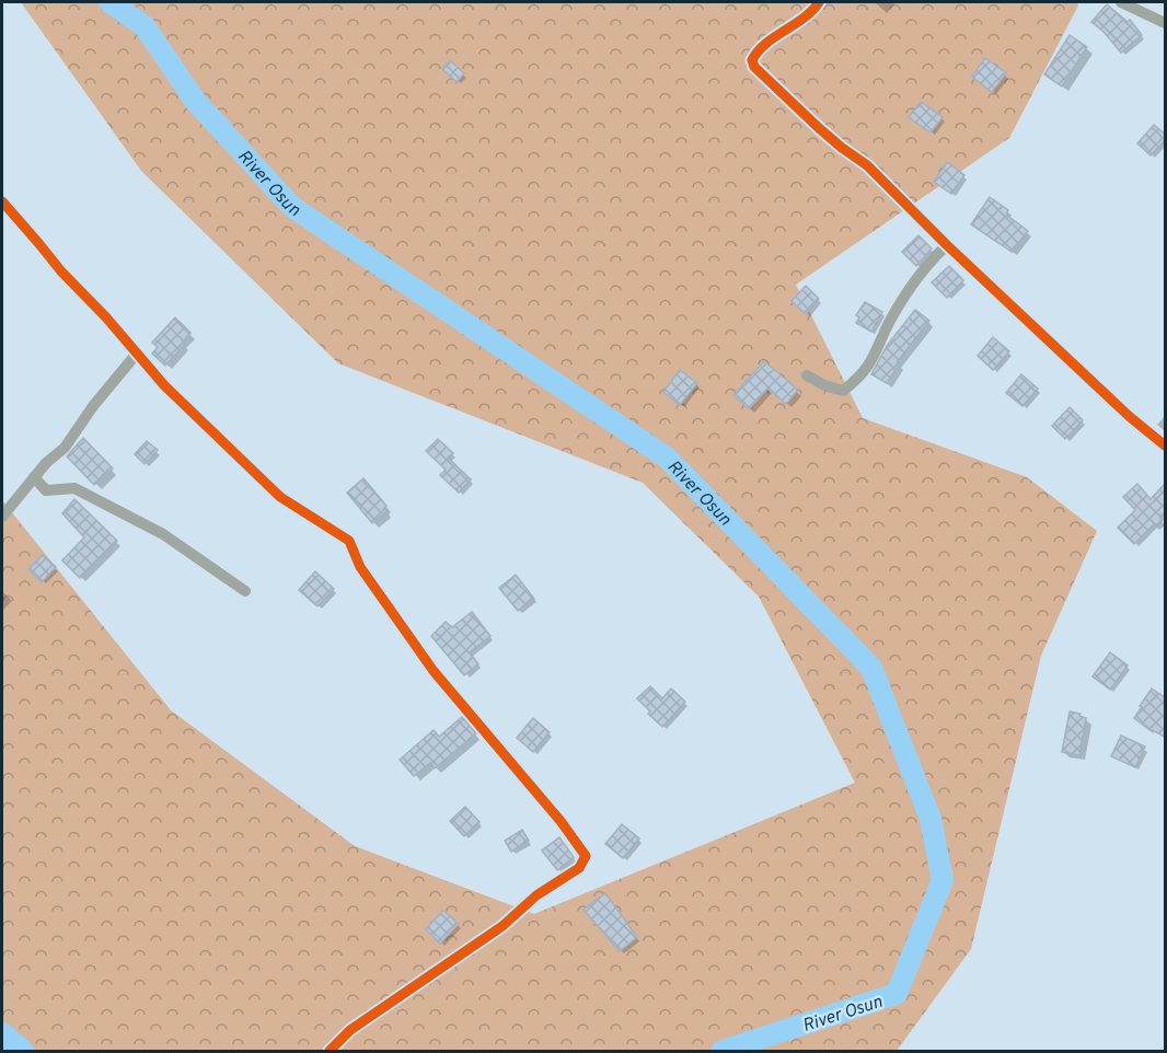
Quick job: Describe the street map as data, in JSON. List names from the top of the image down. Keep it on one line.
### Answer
{"water":["River Osun"]}
